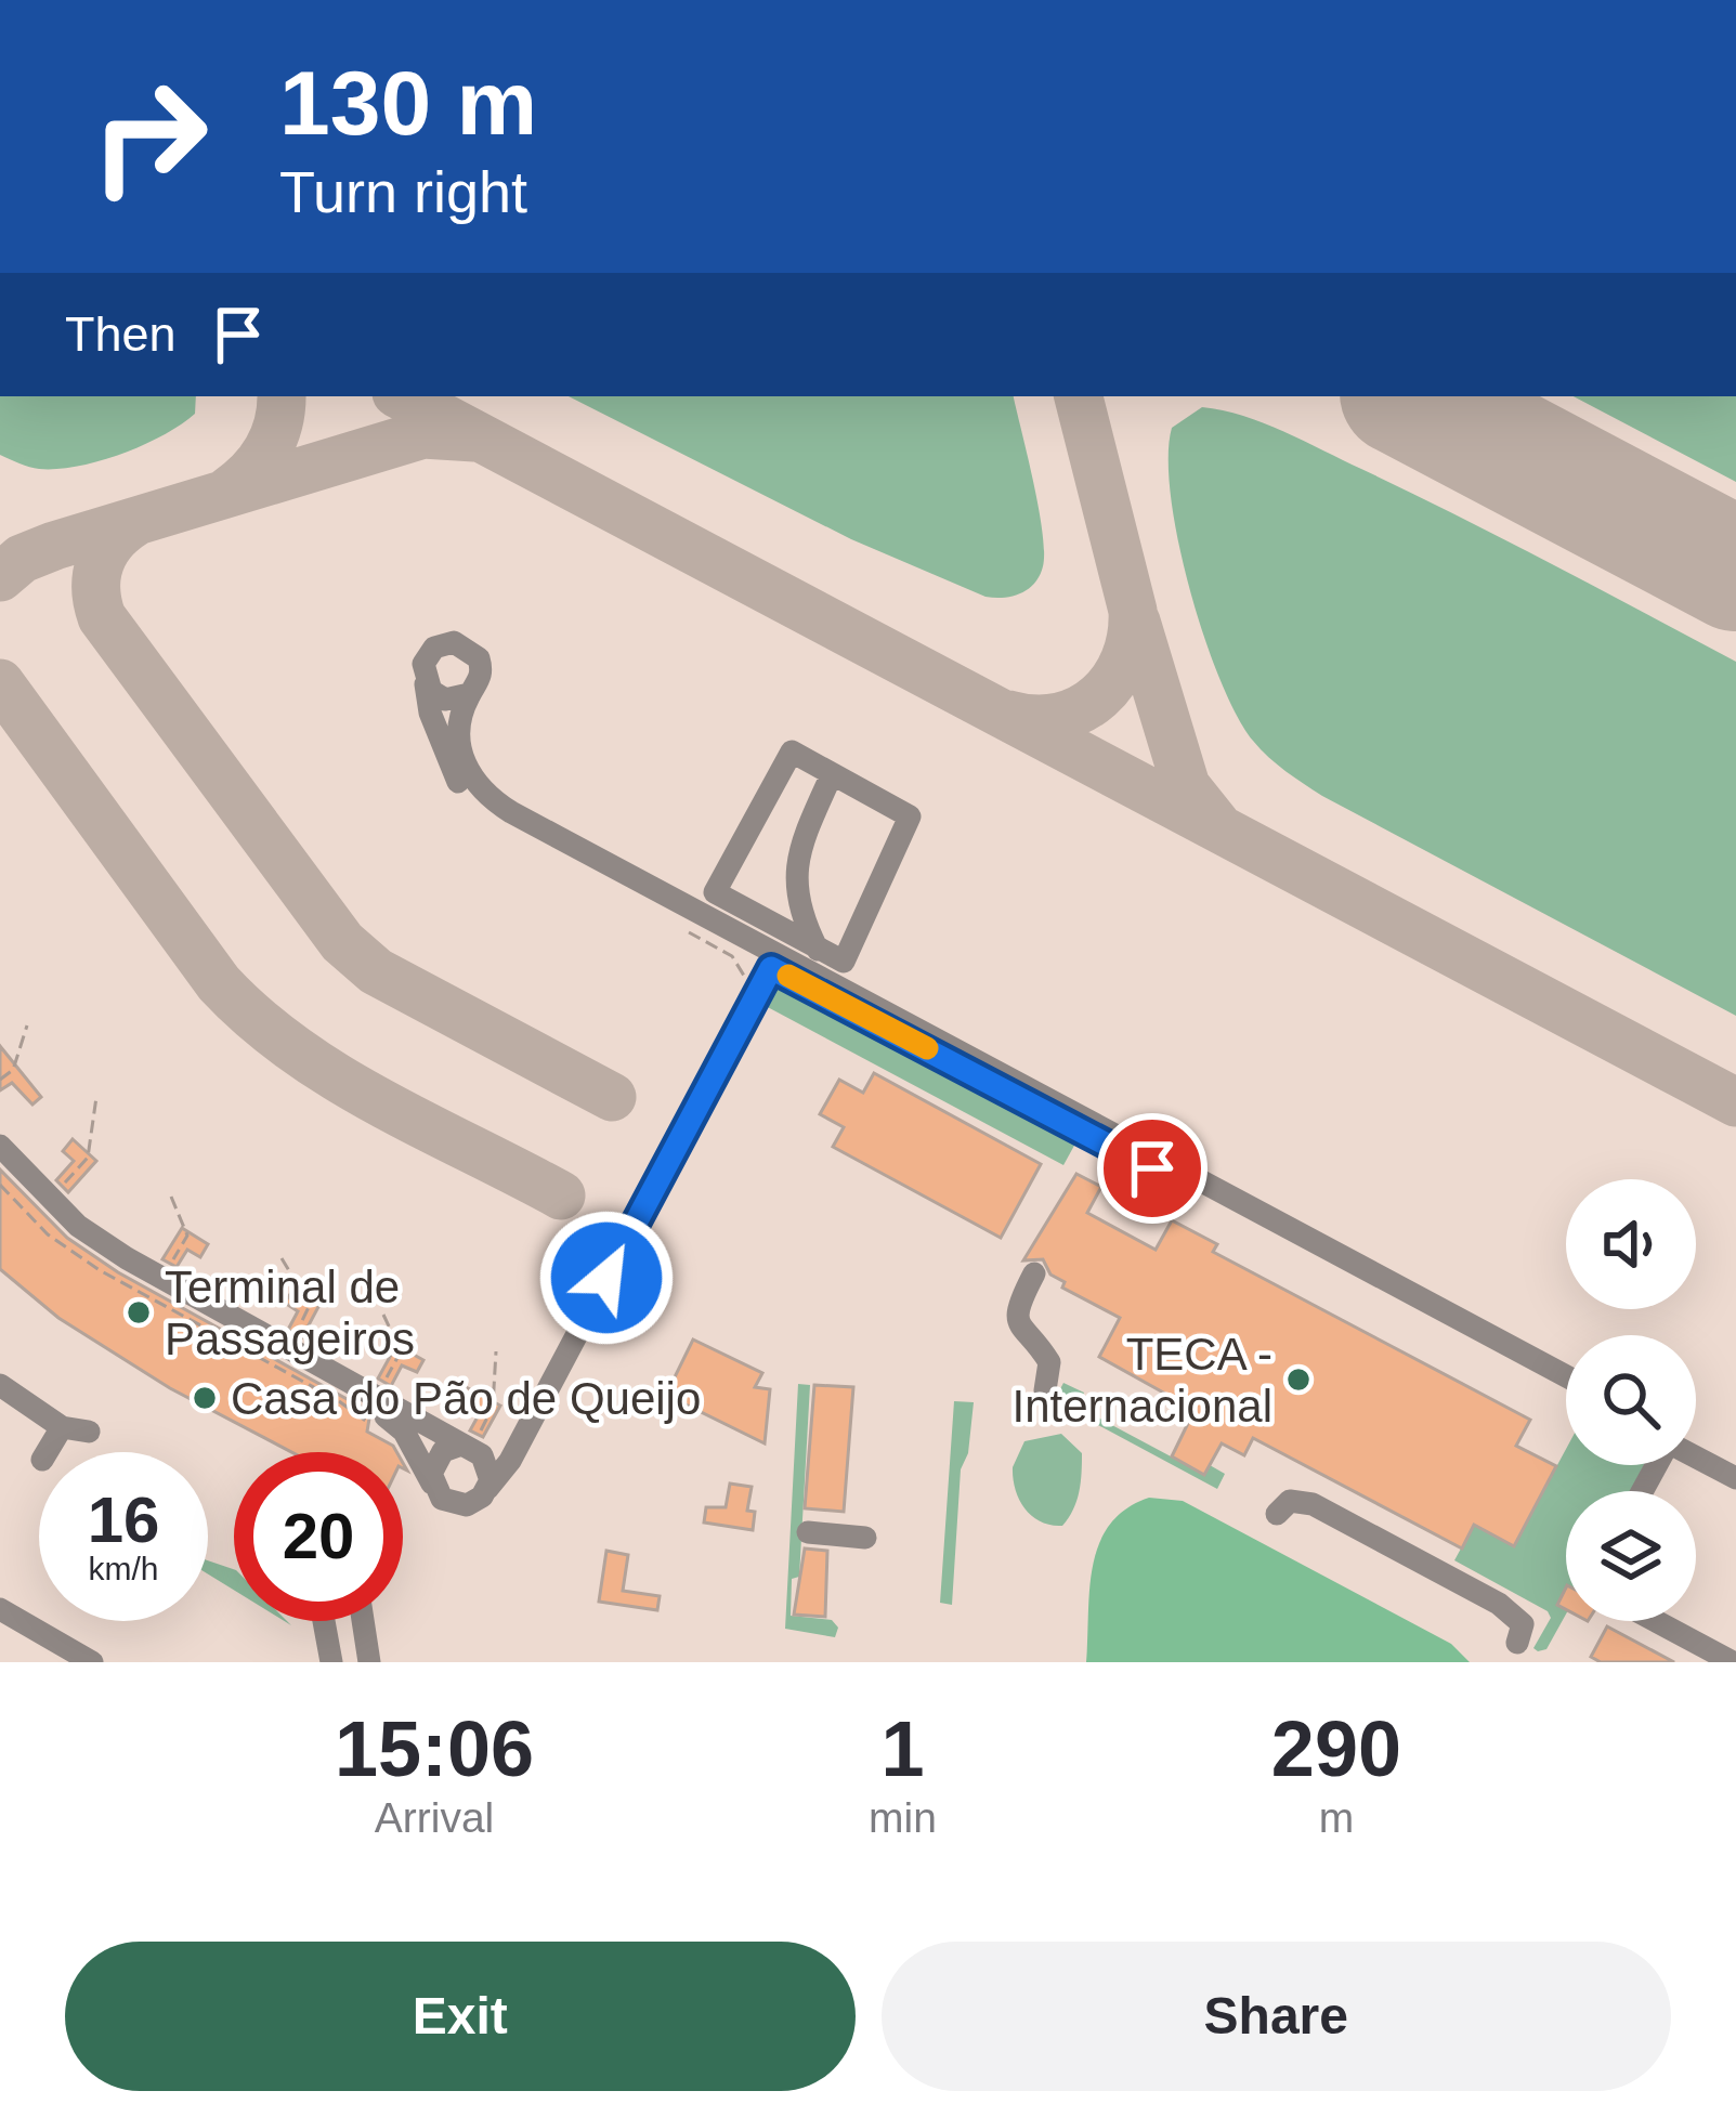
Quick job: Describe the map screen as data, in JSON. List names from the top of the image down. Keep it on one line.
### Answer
{"places":["Terminal de Passageiros","TECA - Internacional","Casa do Pão de Queijo"],"page":{"turn":["130 m","Turn right"],"then":"Then","speed":"16 km/h","limit":"20","eta":["15:06","Arrival","1","min","290","m"],"buttons":["Exit","Share"]}}
